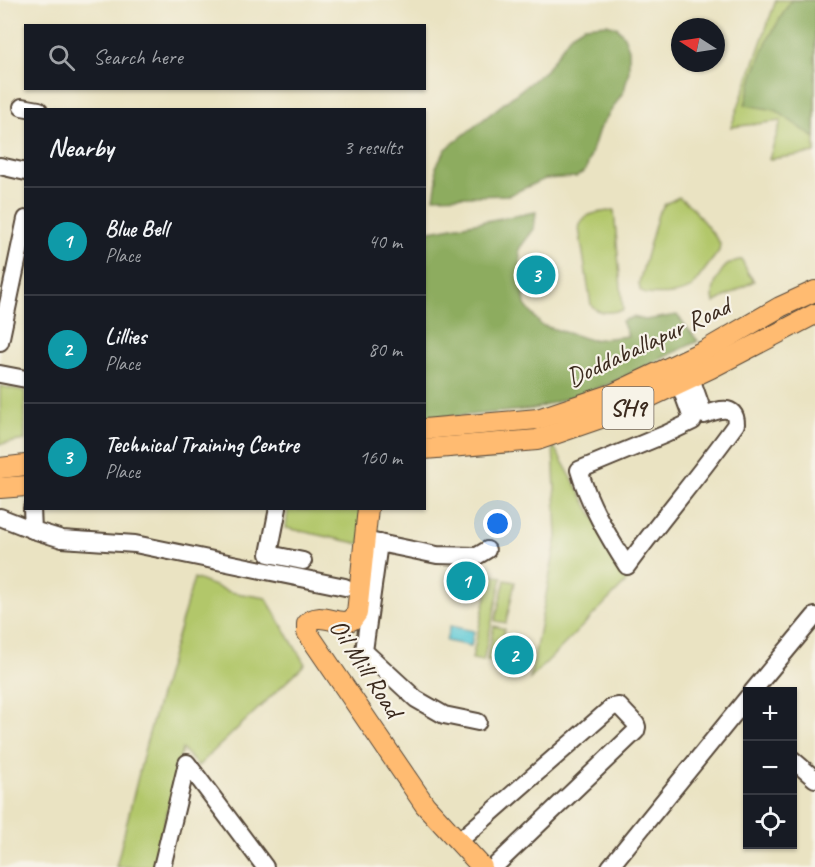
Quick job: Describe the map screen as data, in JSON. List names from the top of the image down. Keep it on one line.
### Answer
{"streets":{"main road":["Doddaballapur Road","SH9","Oil Mill Road"]},"north":"left","page":{"search":"Search here","heading":["Nearby","3 results"],"list":[{"mark":"1","name":"Blue Bell","note":"Place","value":"40 m"},{"mark":"2","name":"Lillies","note":"Place","value":"80 m"},{"mark":"3","name":"Technical Training Centre","note":"Place","value":"160 m"}],"pins":["3","1","2"],"map_buttons":["+","−"]}}
